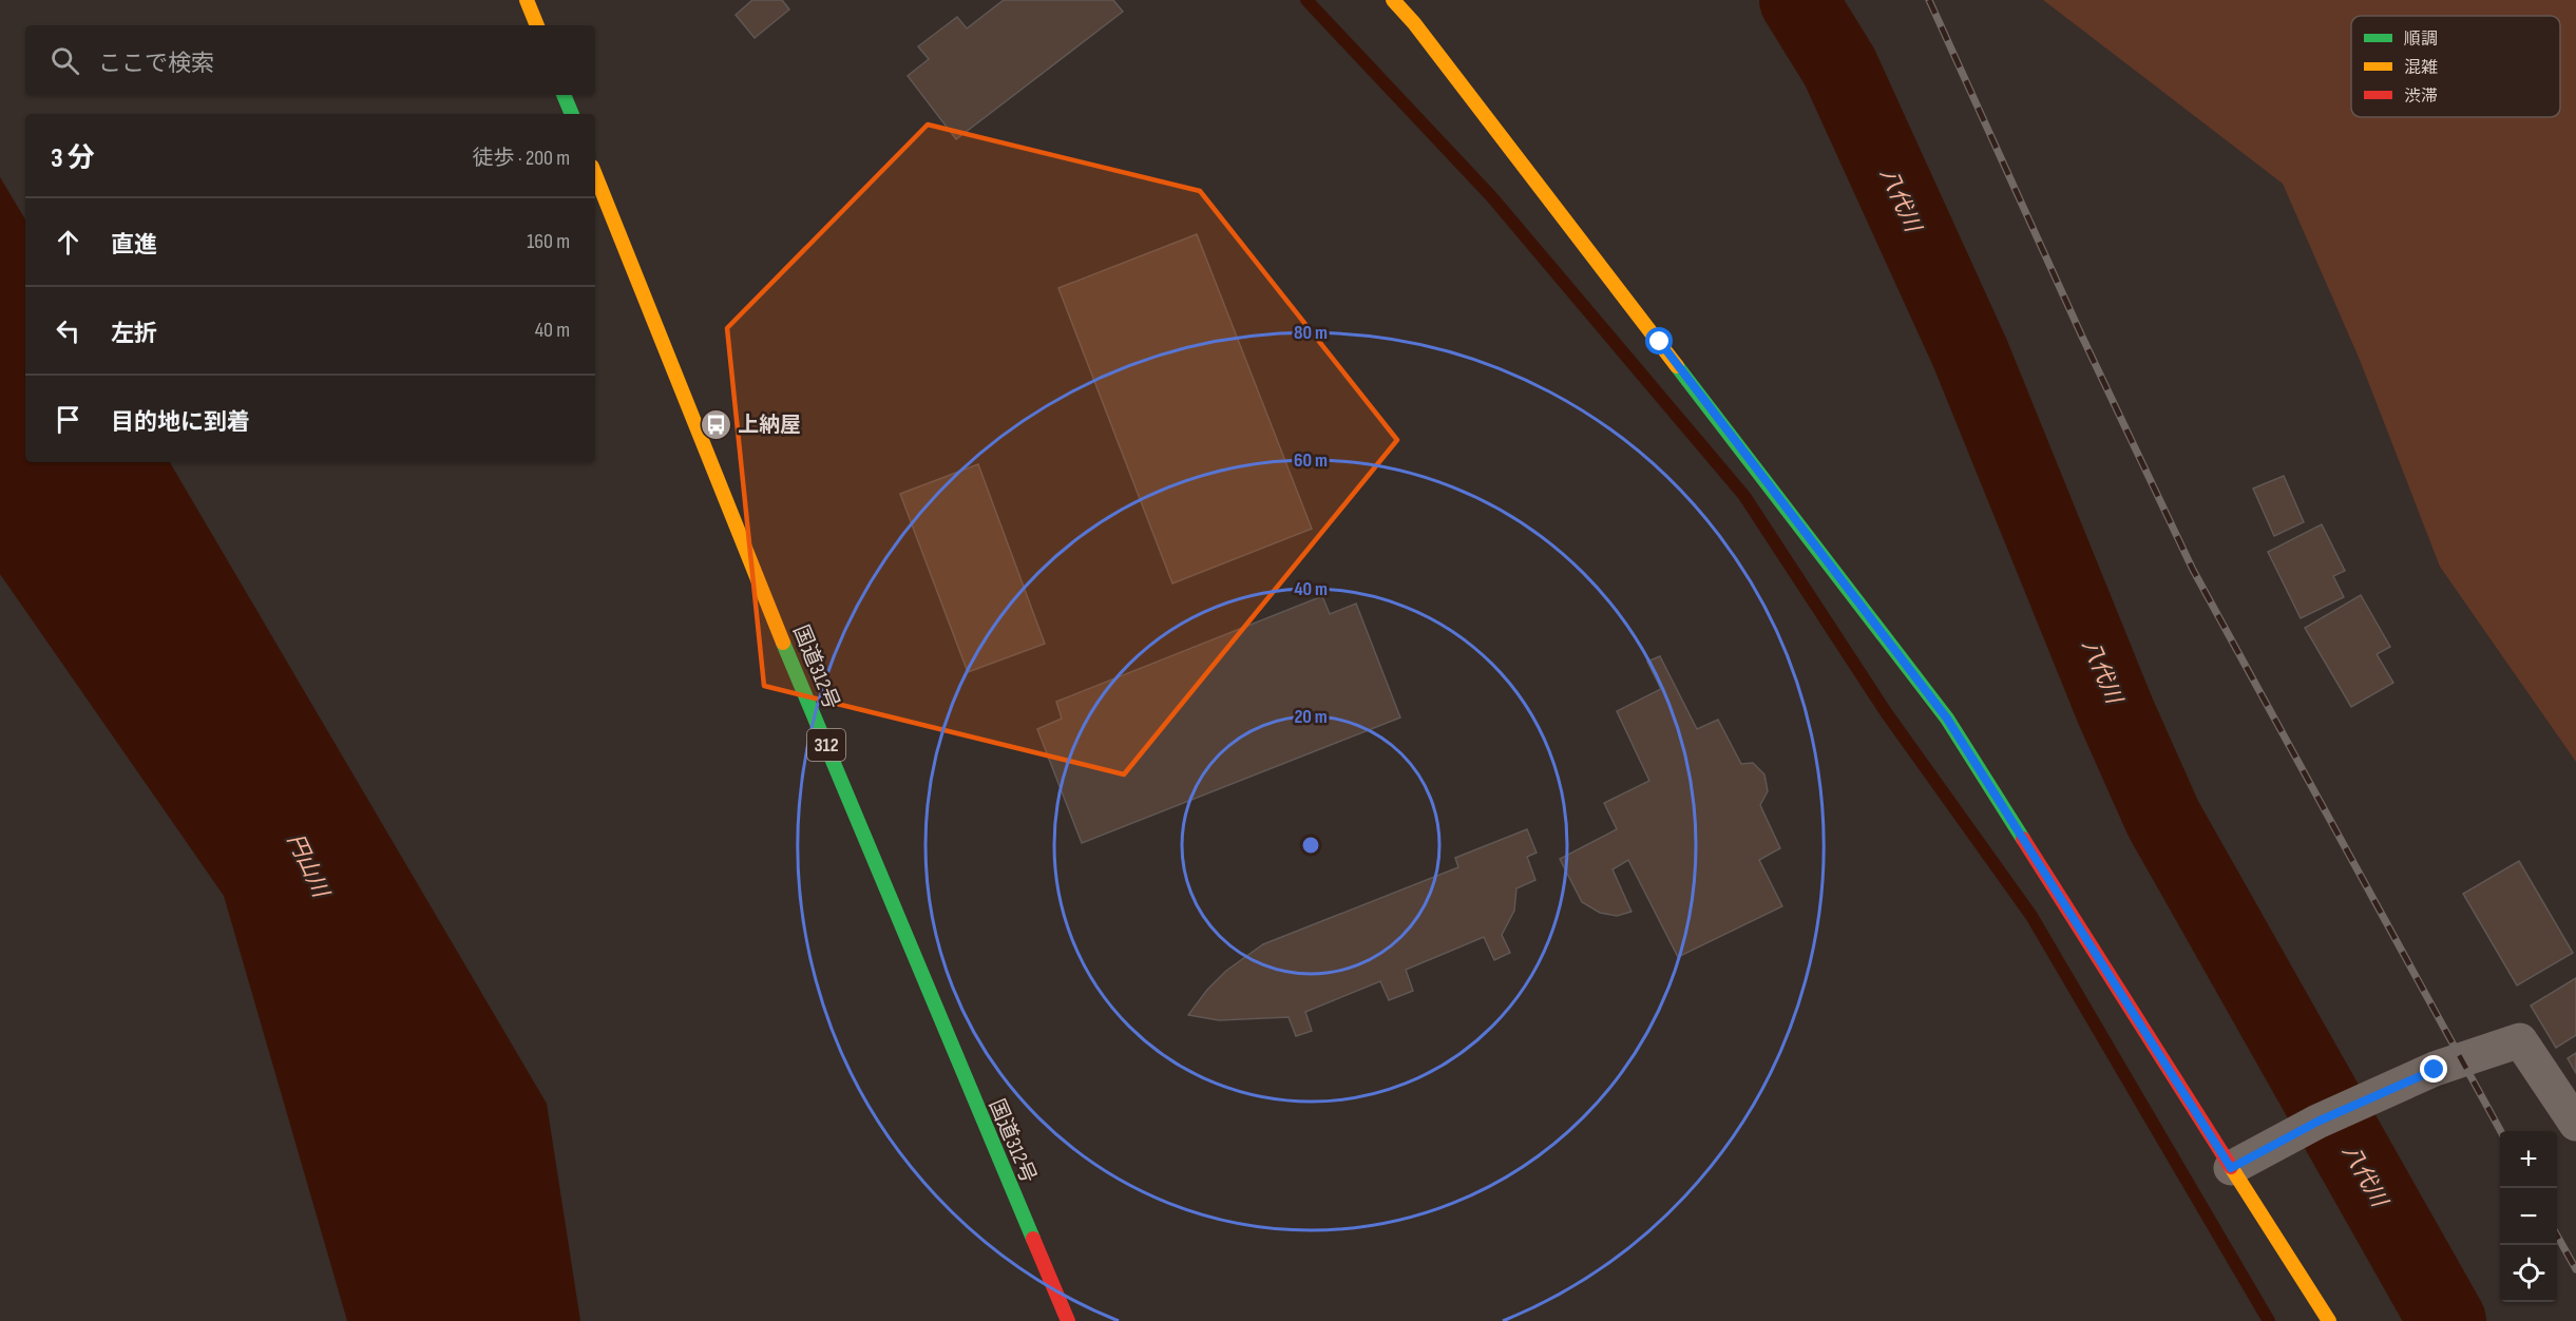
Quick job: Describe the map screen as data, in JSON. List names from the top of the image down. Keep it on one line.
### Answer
{"streets":{"main road":["国道312号","312"]},"water":["八代川","円山川"],"places":{"bus stop":["上納屋"]},"legend":["順調","混雑","渋滞"],"page":{"search":"ここで検索","heading":["3 分","徒歩 · 200 m"],"list":[["直進","160 m"],["左折","40 m"],"目的地に到着"],"map_buttons":["+","−"]},"rings":["80 m","60 m","40 m","20 m"]}
